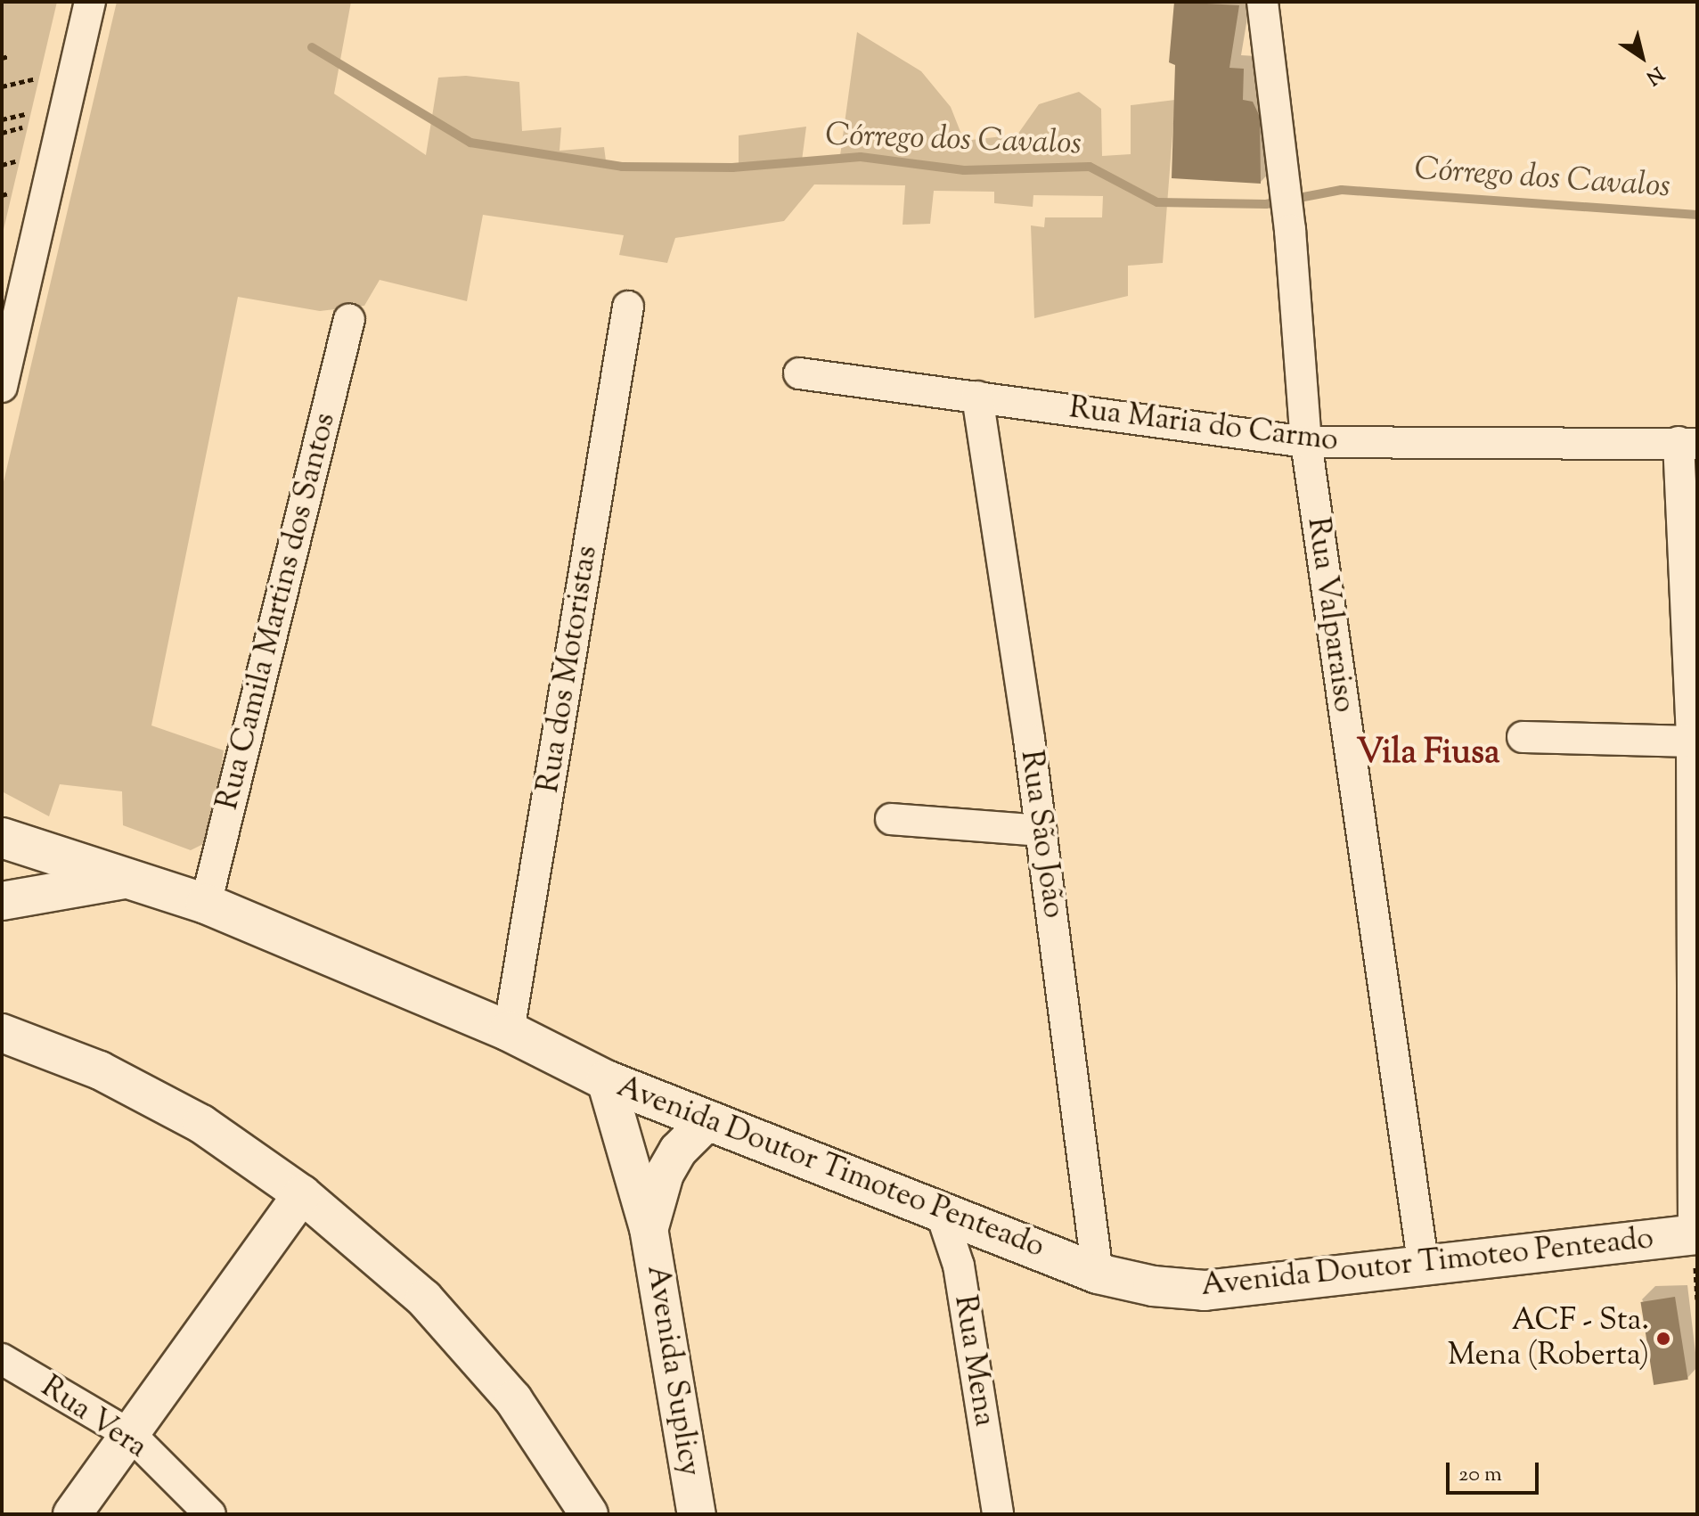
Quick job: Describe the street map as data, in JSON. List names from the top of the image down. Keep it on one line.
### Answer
{"streets":{"main road":["Avenida Doutor Timoteo Penteado"],"street":["Rua Maria do Carmo","Rua Camila Martins dos Santos","Rua Valparaiso","Rua dos Motoristas","Rua São João","Rua Mena","Avenida Suplicy","Rua Vera"]},"crossings":[["Rua Maria do Carmo","Rua Valparaiso"],["Rua Maria do Carmo","Rua São João"],["Rua Camila Martins dos Santos","Avenida Doutor Timoteo Penteado"],["Rua Valparaiso","Avenida Doutor Timoteo Penteado"],["Rua dos Motoristas","Avenida Doutor Timoteo Penteado"],["Rua São João","Avenida Doutor Timoteo Penteado"],["Avenida Doutor Timoteo Penteado","Rua Mena"],["Avenida Doutor Timoteo Penteado","Avenida Suplicy"]],"districts":["Vila Fiusa"],"water":["Córrego dos Cavalos"],"places":["ACF - Sta. Mena (Roberta)"],"scale_bar":"20 m","north":"bottom right"}
